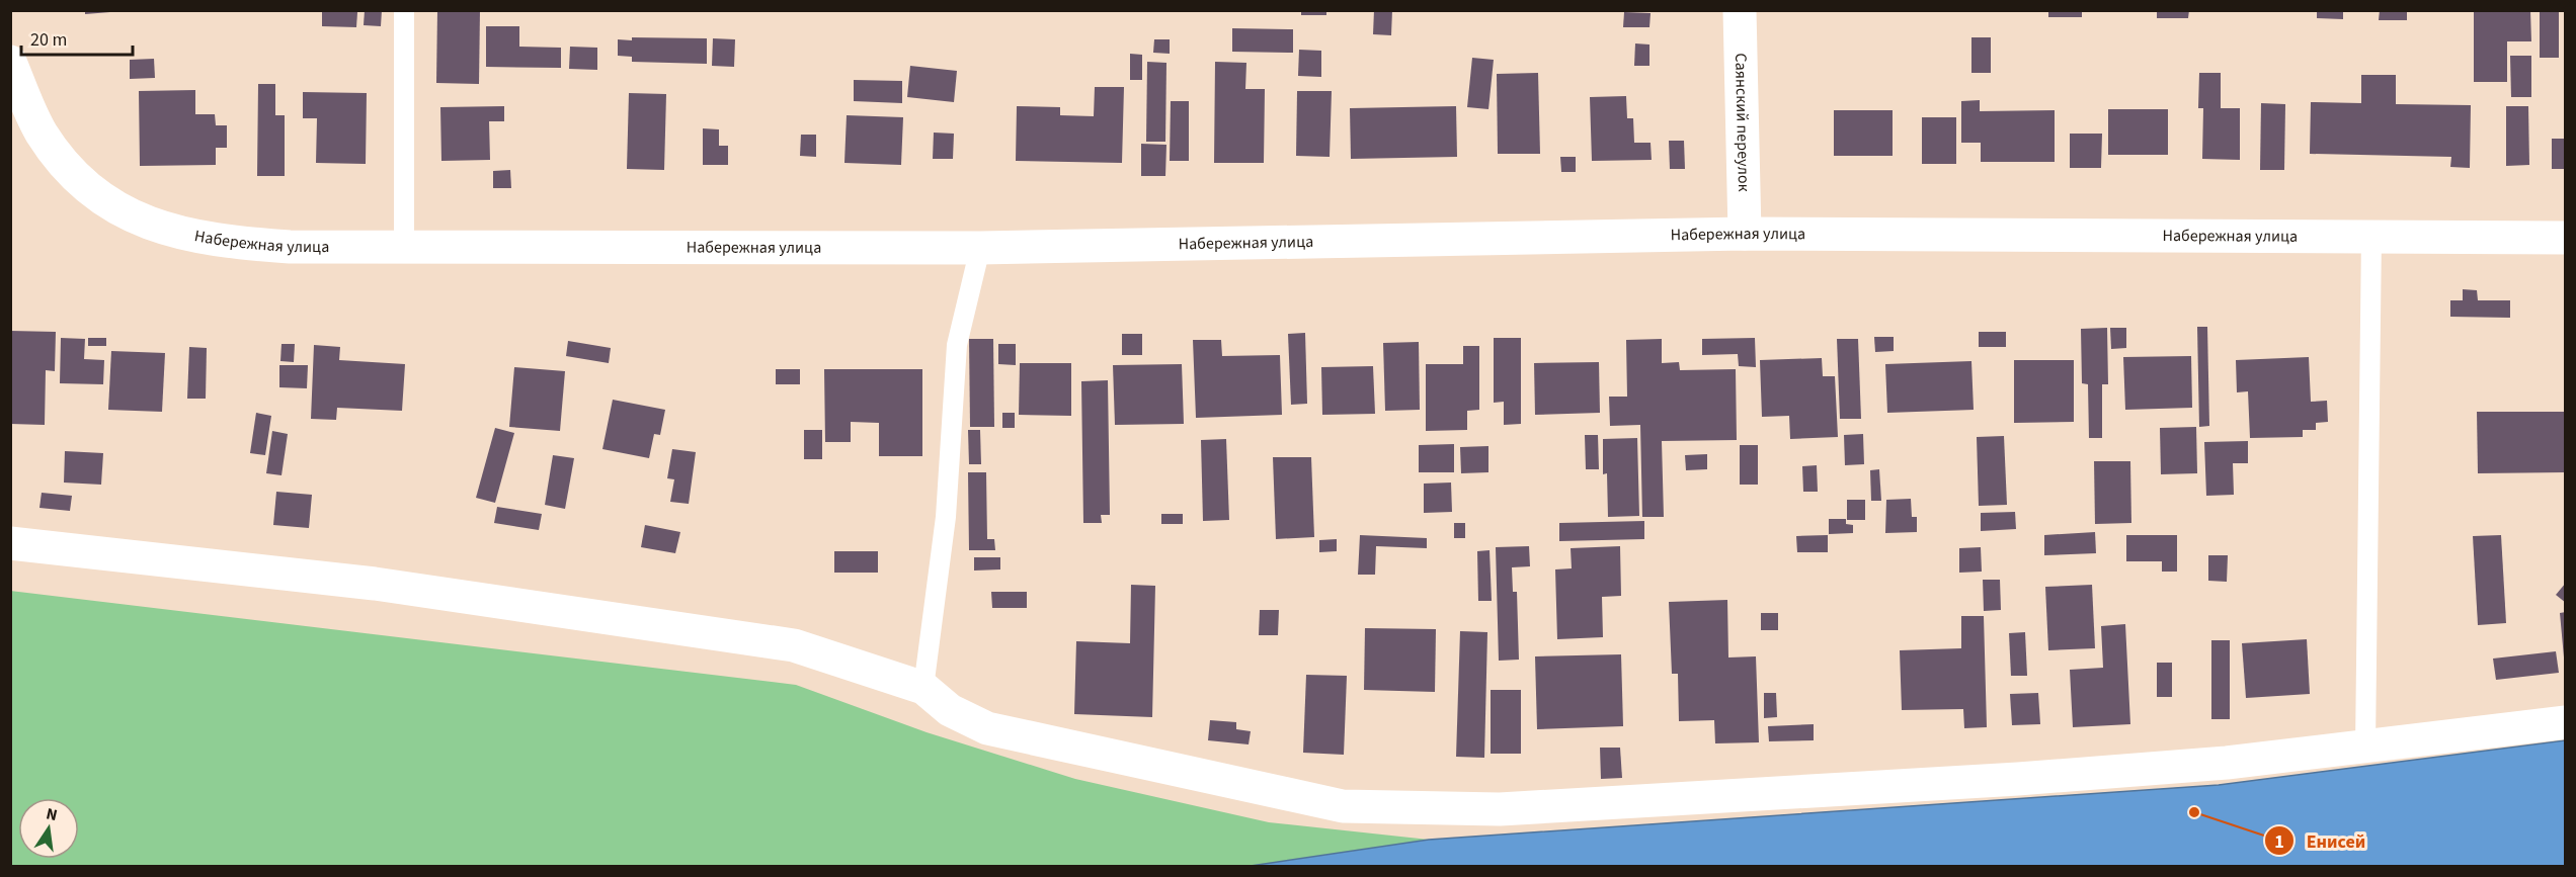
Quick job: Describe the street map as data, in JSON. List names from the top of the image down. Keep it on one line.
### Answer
{"streets":{"street":["Саянский переулок","Набережная улица"]},"crossings":[["Саянский переулок","Набережная улица"]],"places":["Енисей"],"scale_bar":"20 m","north":"top"}
